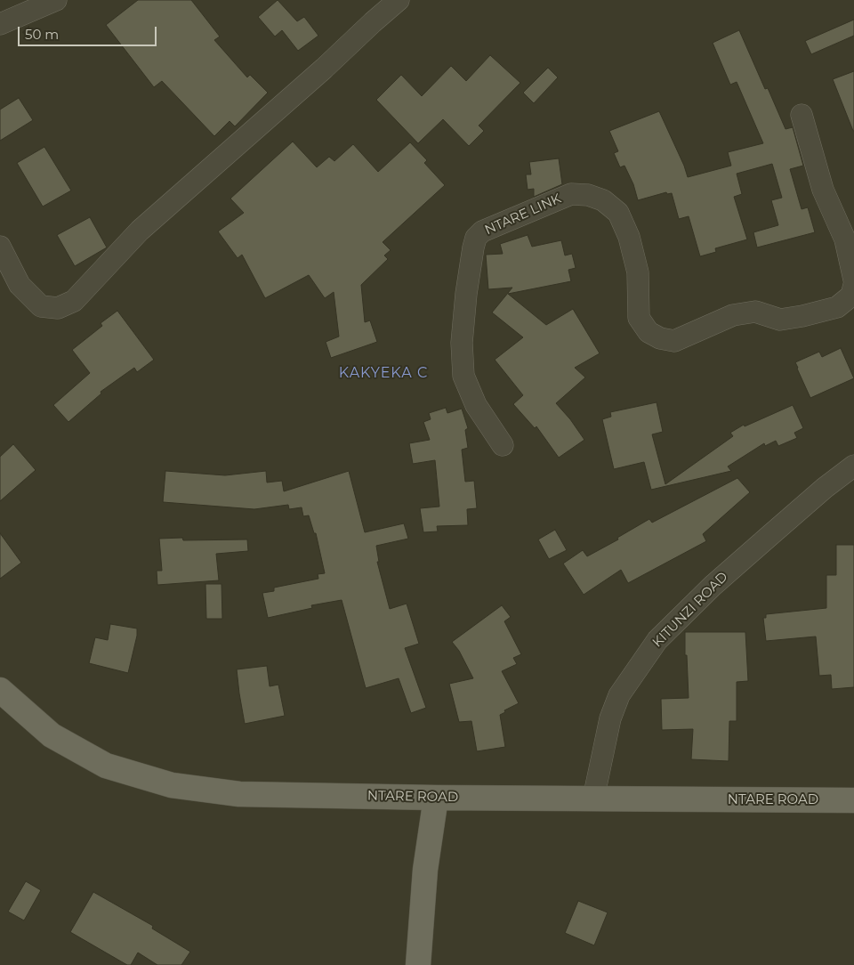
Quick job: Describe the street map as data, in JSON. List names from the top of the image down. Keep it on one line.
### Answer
{"streets":{"main road":["NTARE ROAD"],"street":["NTARE LINK","KITUNZI ROAD"]},"crossings":[["KITUNZI ROAD","NTARE ROAD"]],"districts":["KAKYEKA C"],"scale_bar":"50 m"}
